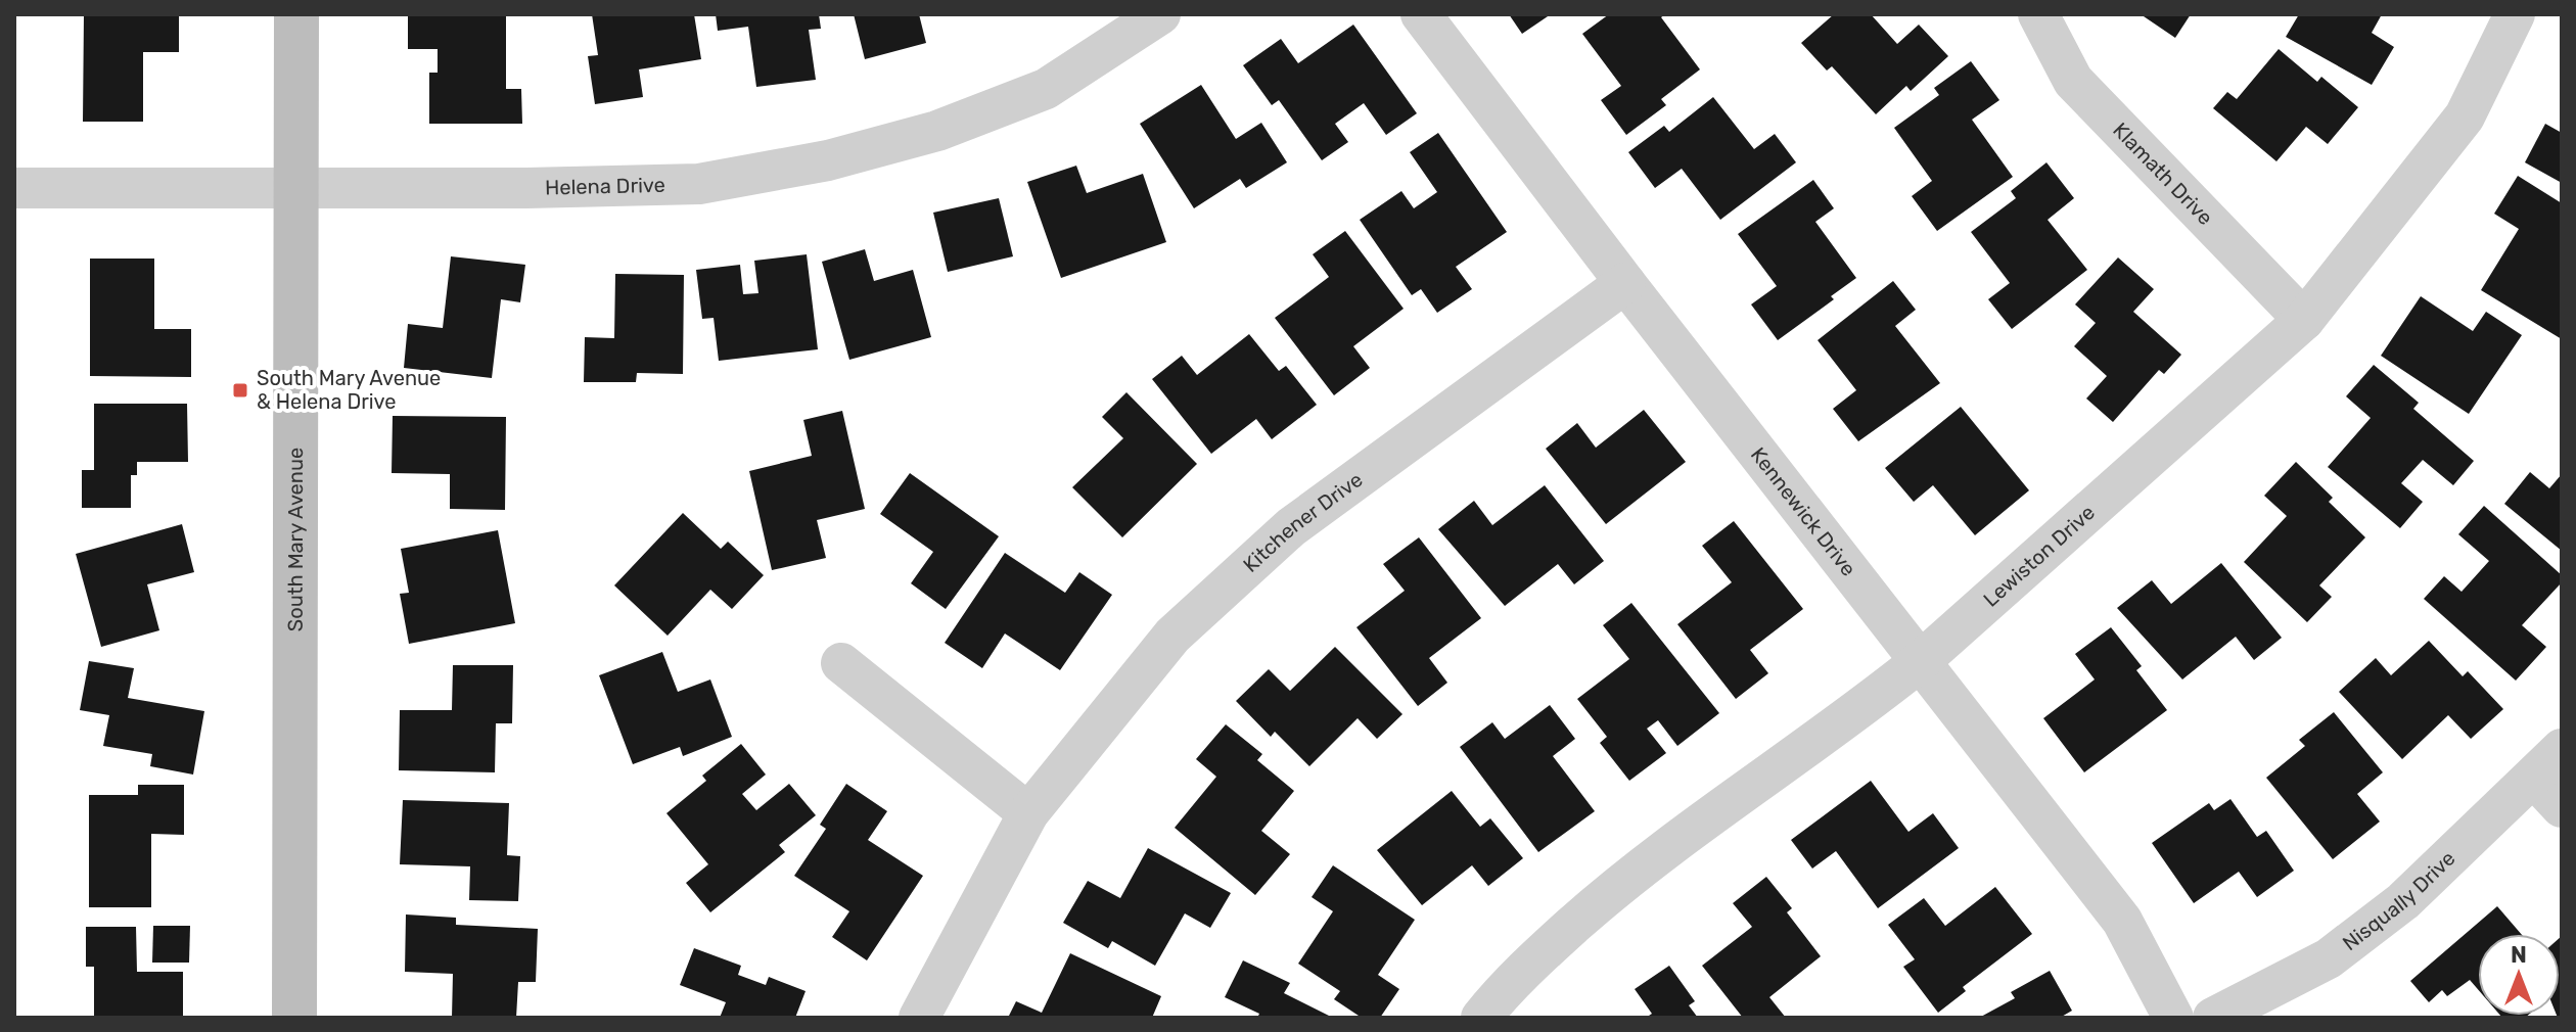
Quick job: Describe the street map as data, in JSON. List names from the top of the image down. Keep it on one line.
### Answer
{"streets":{"main road":["South Mary Avenue"],"street":["Klamath Drive","Helena Drive","Kennewick Drive","Kitchener Drive","Lewiston Drive","Nisqually Drive"]},"crossings":[["Klamath Drive","Lewiston Drive"],["Helena Drive","South Mary Avenue"],["Kennewick Drive","Kitchener Drive"],["Kennewick Drive","Lewiston Drive"]],"places":{"transit":["South Mary Avenue & Helena Drive"]},"north":"top"}
